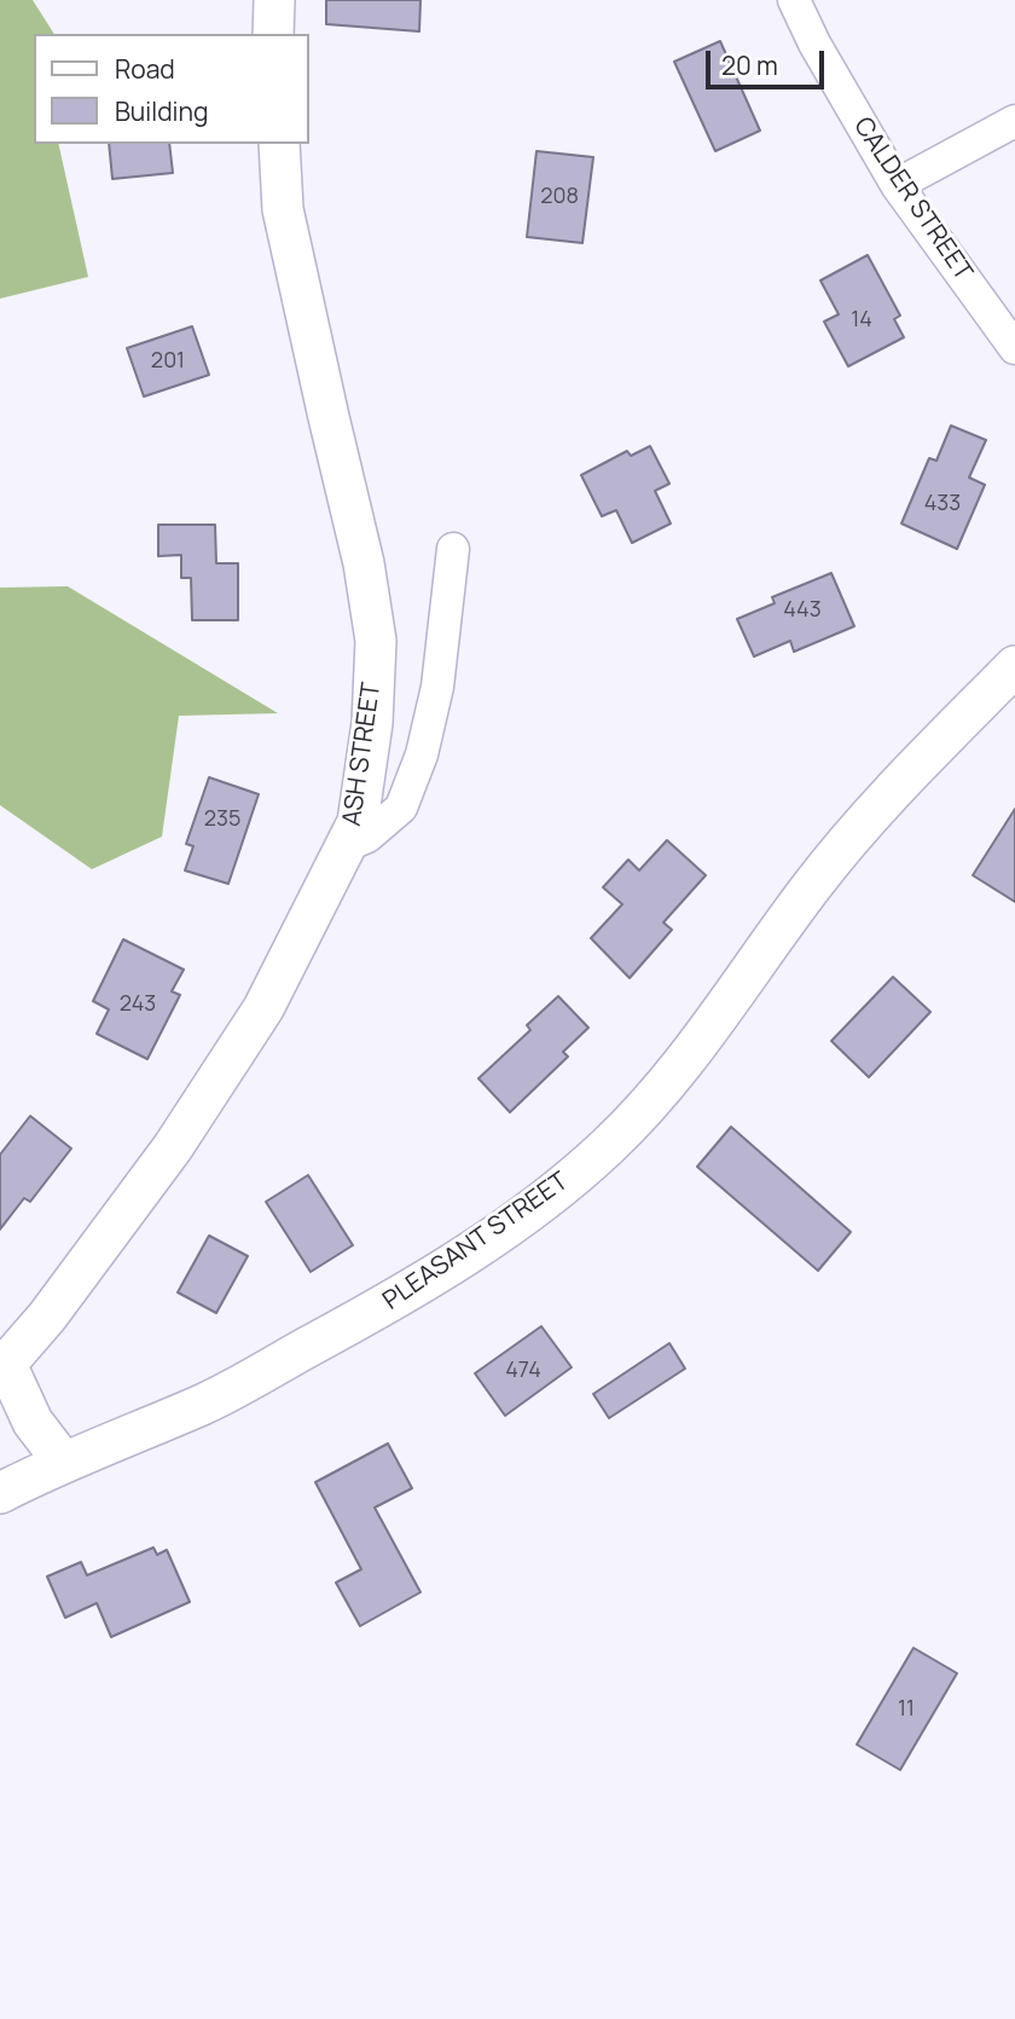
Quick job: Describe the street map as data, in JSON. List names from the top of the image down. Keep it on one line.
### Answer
{"streets":{"street":["CALDER STREET","ASH STREET","PLEASANT STREET"]},"house_numbers":["208","14","201","433","443","235","243","474","11"],"legend":["Road","Building"],"scale_bar":"20 m"}
